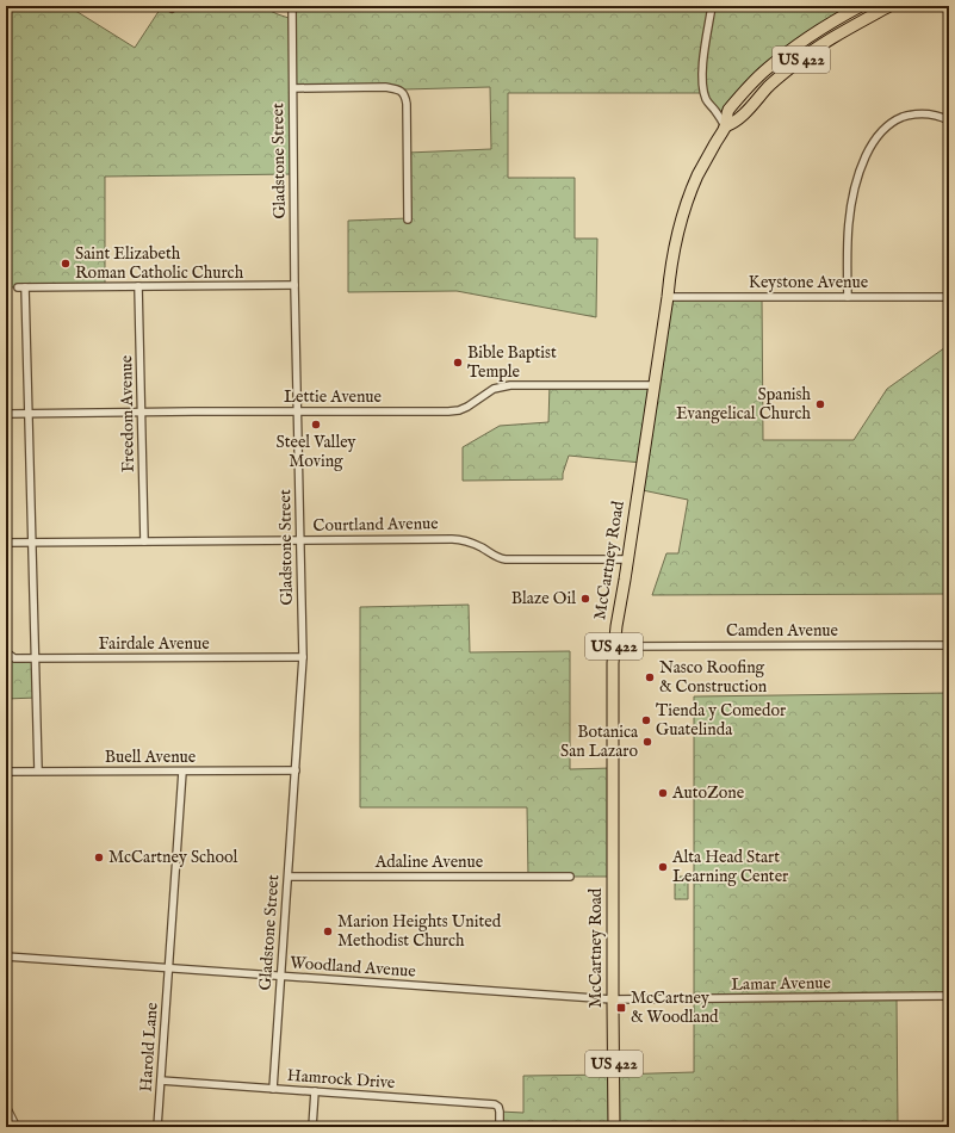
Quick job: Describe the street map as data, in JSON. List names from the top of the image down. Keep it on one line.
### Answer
{"streets":{"highway":["US 422","McCartney Road"],"street":["Gladstone Street","Keystone Avenue","Lettie Avenue","Freedom Avenue","Courtland Avenue","Camden Avenue","Fairdale Avenue","Buell Avenue","Adaline Avenue","Woodland Avenue","Lamar Avenue","Harold Lane","Hamrock Drive"]},"crossings":[["Gladstone Street","Lettie Avenue"],["Gladstone Street","Courtland Avenue"],["Gladstone Street","Fairdale Avenue"],["Gladstone Street","Buell Avenue"],["Gladstone Street","Adaline Avenue"],["Gladstone Street","Woodland Avenue"],["Gladstone Street","Hamrock Drive"],["Keystone Avenue","McCartney Road"],["Lettie Avenue","Freedom Avenue"],["Lettie Avenue","McCartney Road"],["Freedom Avenue","Courtland Avenue"],["Courtland Avenue","McCartney Road"],["McCartney Road","Camden Avenue"],["McCartney Road","Woodland Avenue"],["McCartney Road","Lamar Avenue"],["Buell Avenue","Harold Lane"],["Woodland Avenue","Lamar Avenue"],["Woodland Avenue","Harold Lane"],["Harold Lane","Hamrock Drive"]],"places":{"other":["Saint Elizabeth Roman Catholic Church","Bible Baptist Temple","Spanish Evangelical Church","Steel Valley Moving","Blaze Oil","Nasco Roofing & Construction","Tienda y Comedor Guatelinda","Botanica San Lazaro","AutoZone","McCartney School","Alta Head Start Learning Center","Marion Heights United Methodist Church"],"transit":["McCartney & Woodland"]}}
